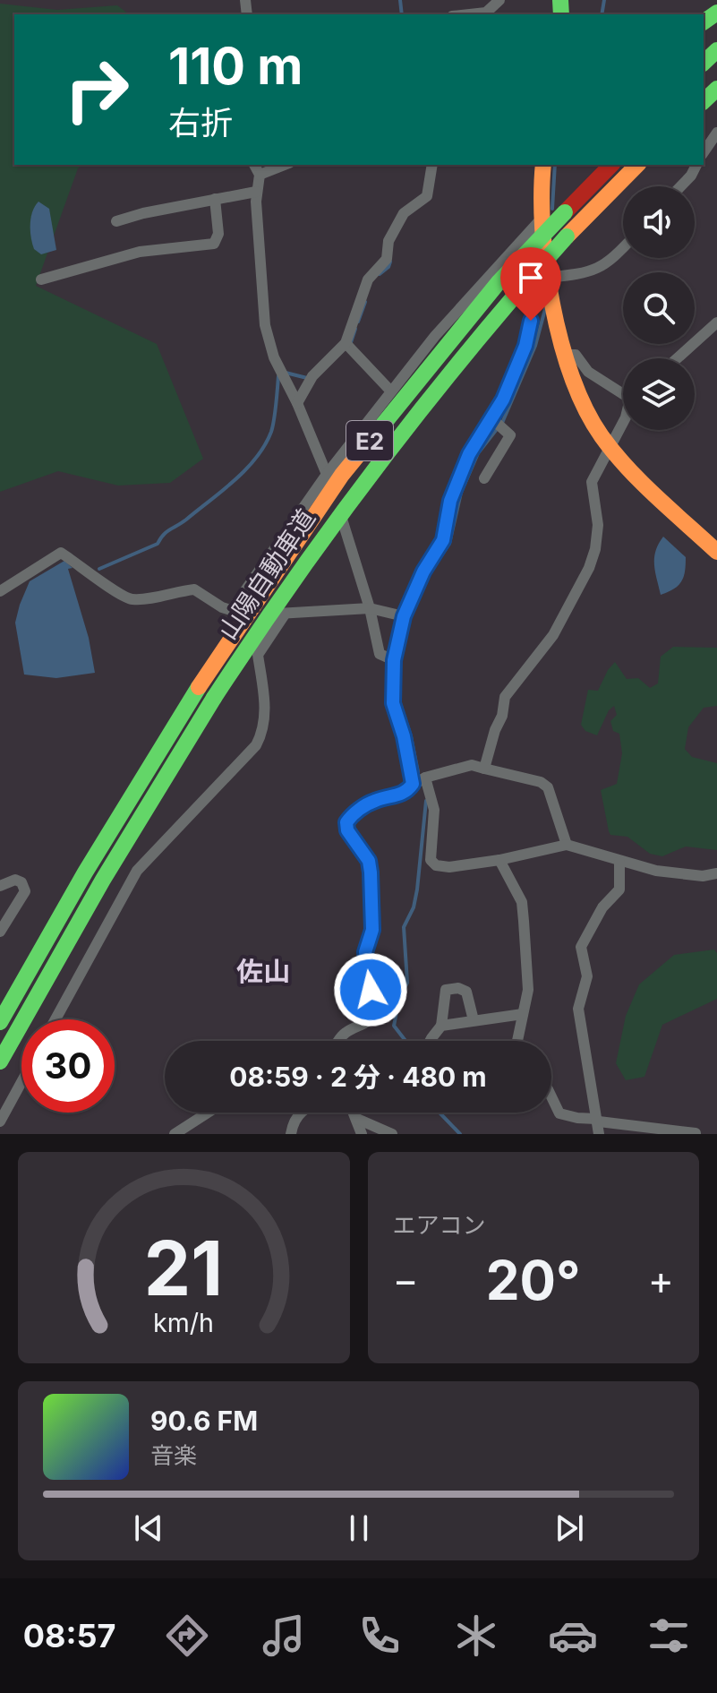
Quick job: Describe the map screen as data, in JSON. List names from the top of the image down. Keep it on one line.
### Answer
{"streets":{"main road":["E2","山陽自動車道"]},"districts":["佐山"],"page":{"turn":["110 m","右折"],"limit":"30","trip":"08:59 · 2 分 · 480 m","tile":"エアコン","heat":["−","20°","+"],"song":["90.6 FM","音楽"],"tabs":"08:57","gauge":["21","km/h"]}}
